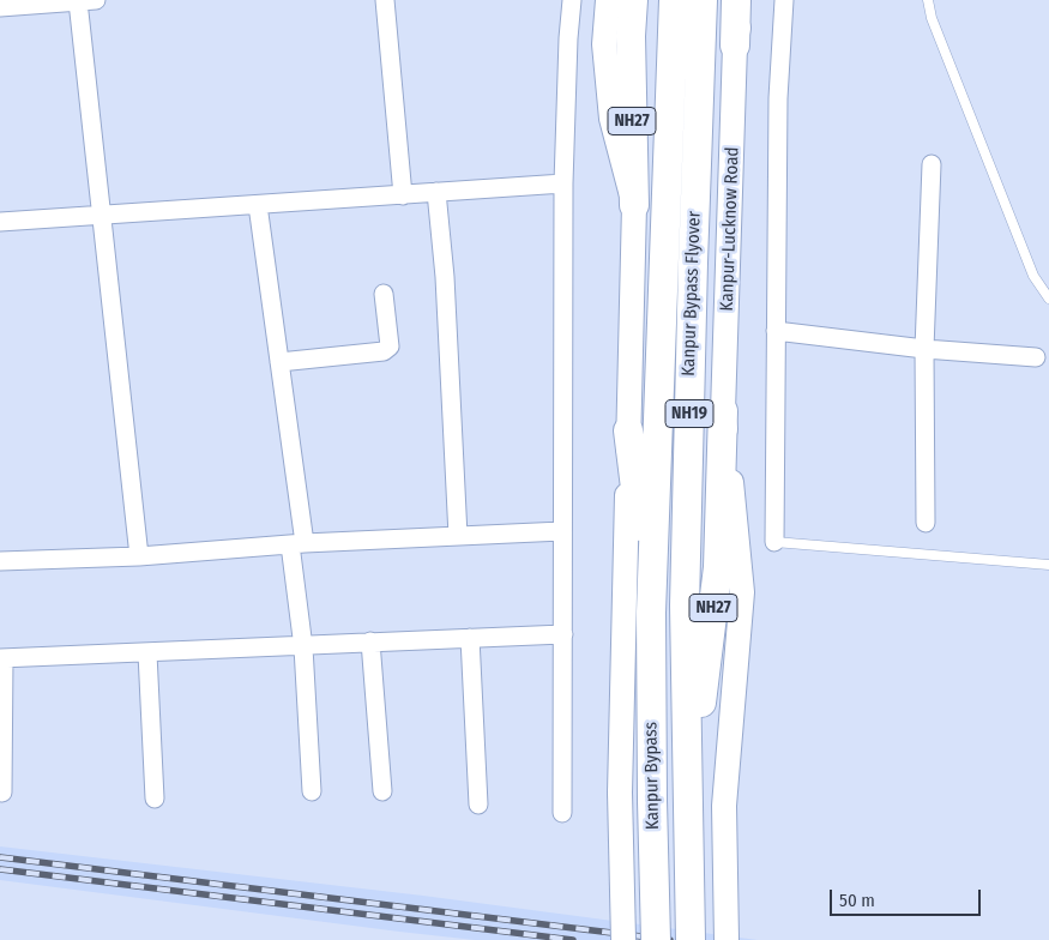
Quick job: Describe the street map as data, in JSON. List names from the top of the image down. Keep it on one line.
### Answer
{"streets":{"highway":["NH27","Kanpur Bypass Flyover","NH19","Kanpur Bypass"],"main road":["Kanpur-Lucknow Road"]},"crossings":[["NH27","Kanpur-Lucknow Road"],["NH27","Kanpur Bypass Flyover"],["NH27","Kanpur Bypass"],["Kanpur Bypass Flyover","Kanpur Bypass"]],"scale_bar":"50 m"}
